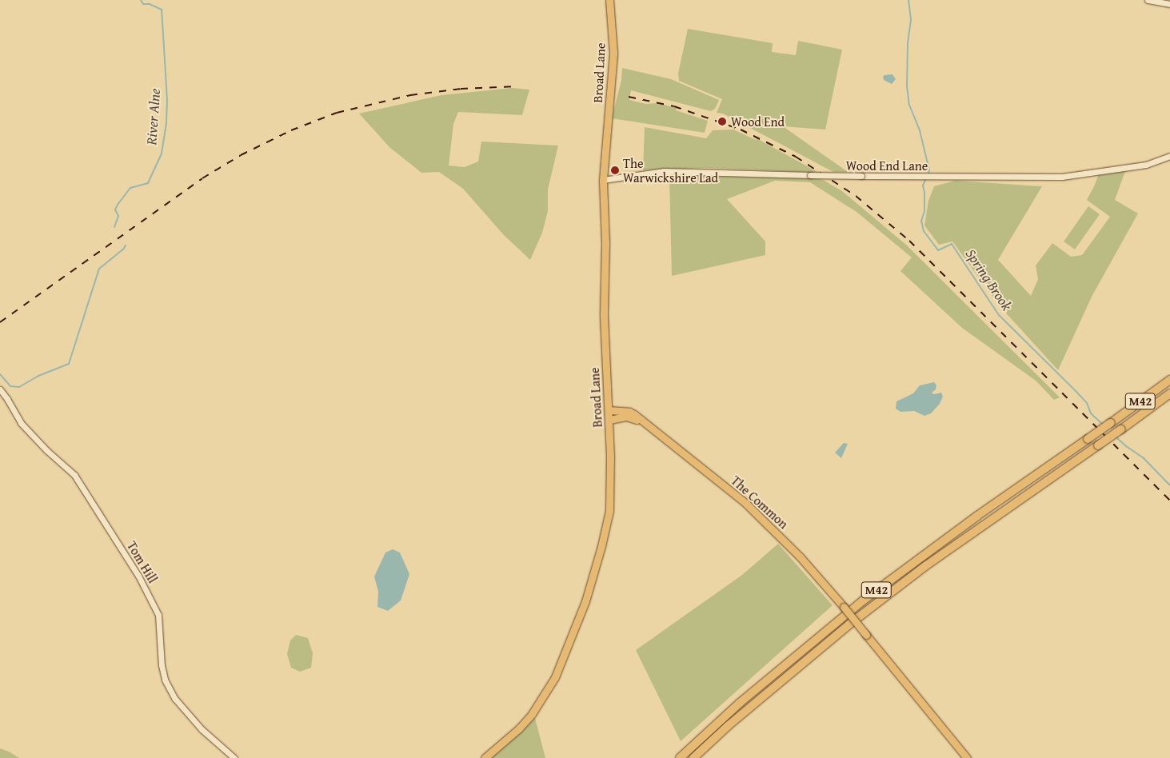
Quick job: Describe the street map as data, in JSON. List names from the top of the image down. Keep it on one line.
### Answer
{"streets":{"highway":["M42"],"main road":["Broad Lane","The Common"],"street":["Wood End Lane","Tom Hill"]},"crossings":[["Broad Lane","Wood End Lane"],["Broad Lane","The Common"]],"water":["River Alne","Spring Brook"],"places":["Wood End","The Warwickshire Lad"]}
